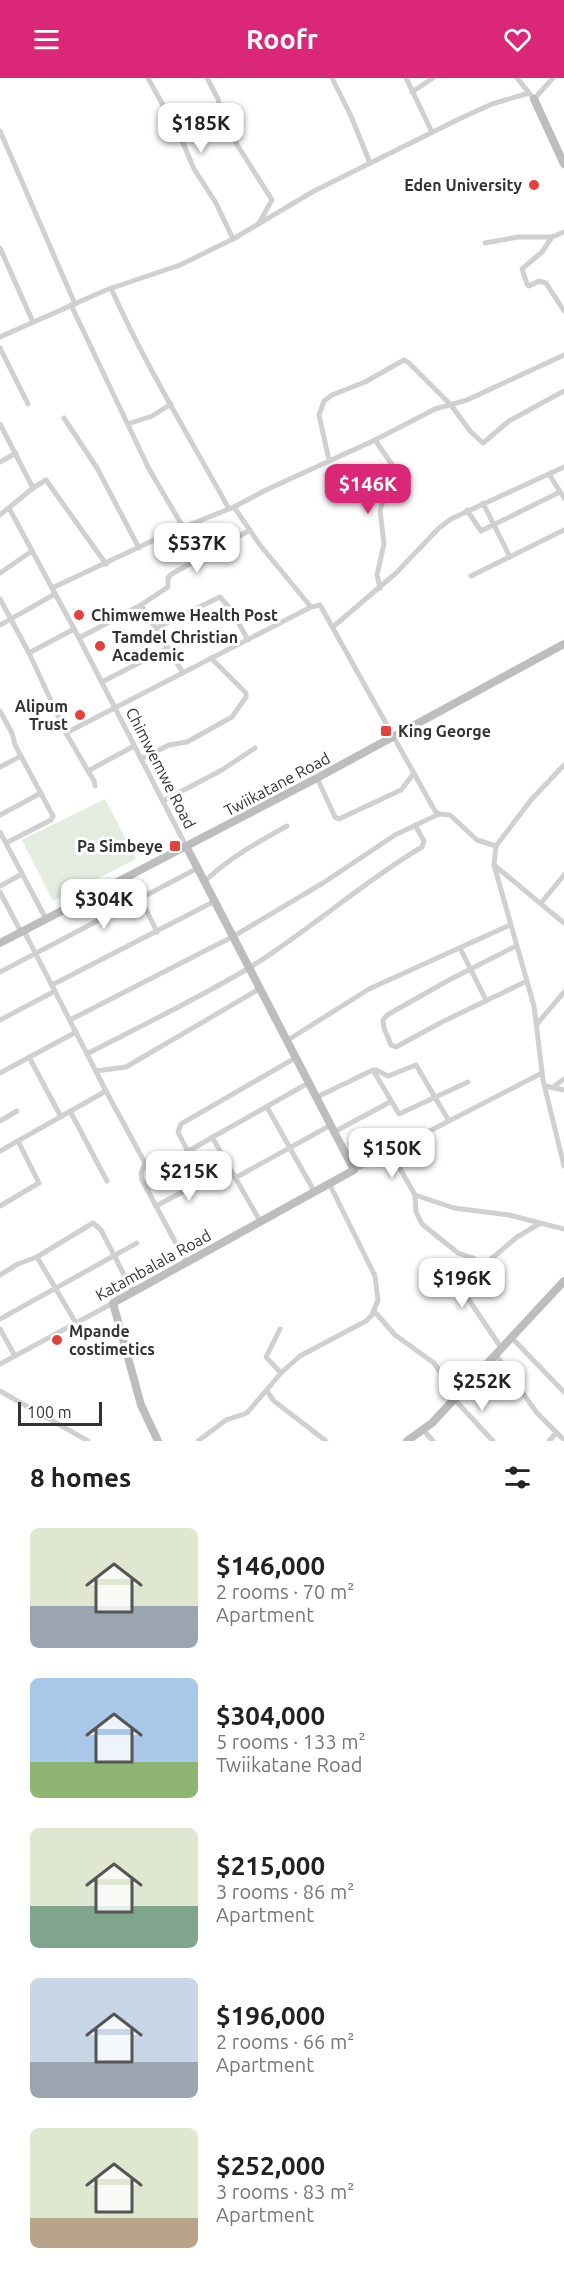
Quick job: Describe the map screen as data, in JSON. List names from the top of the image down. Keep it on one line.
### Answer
{"streets":{"main road":["Chimwemwe Road","Twiikatane Road","Katambalala Road"]},"crossings":[["Chimwemwe Road","Twiikatane Road"],["Chimwemwe Road","Katambalala Road"]],"places":{"other":["Eden University","Chimwemwe Health Post","Tamdel Christian Academic","Alipum Trust","Mpande costimetics"],"transit":["King George","Pa Simbeye"]},"scale_bar":"100 m","page":{"header":"Roofr","price":["$185K","$146K","$537K","$304K","$150K","$215K","$196K","$252K"],"scale":"100 m","heading":"8 homes","list":[{"name":"$146,000","note":"2 rooms · 70 m² · Apartment"},{"name":"$304,000","note":"5 rooms · 133 m² · Twiikatane Road"},{"name":"$215,000","note":"3 rooms · 86 m² · Apartment"},{"name":"$196,000","note":"2 rooms · 66 m² · Apartment"},{"name":"$252,000","note":"3 rooms · 83 m² · Apartment"}]}}
